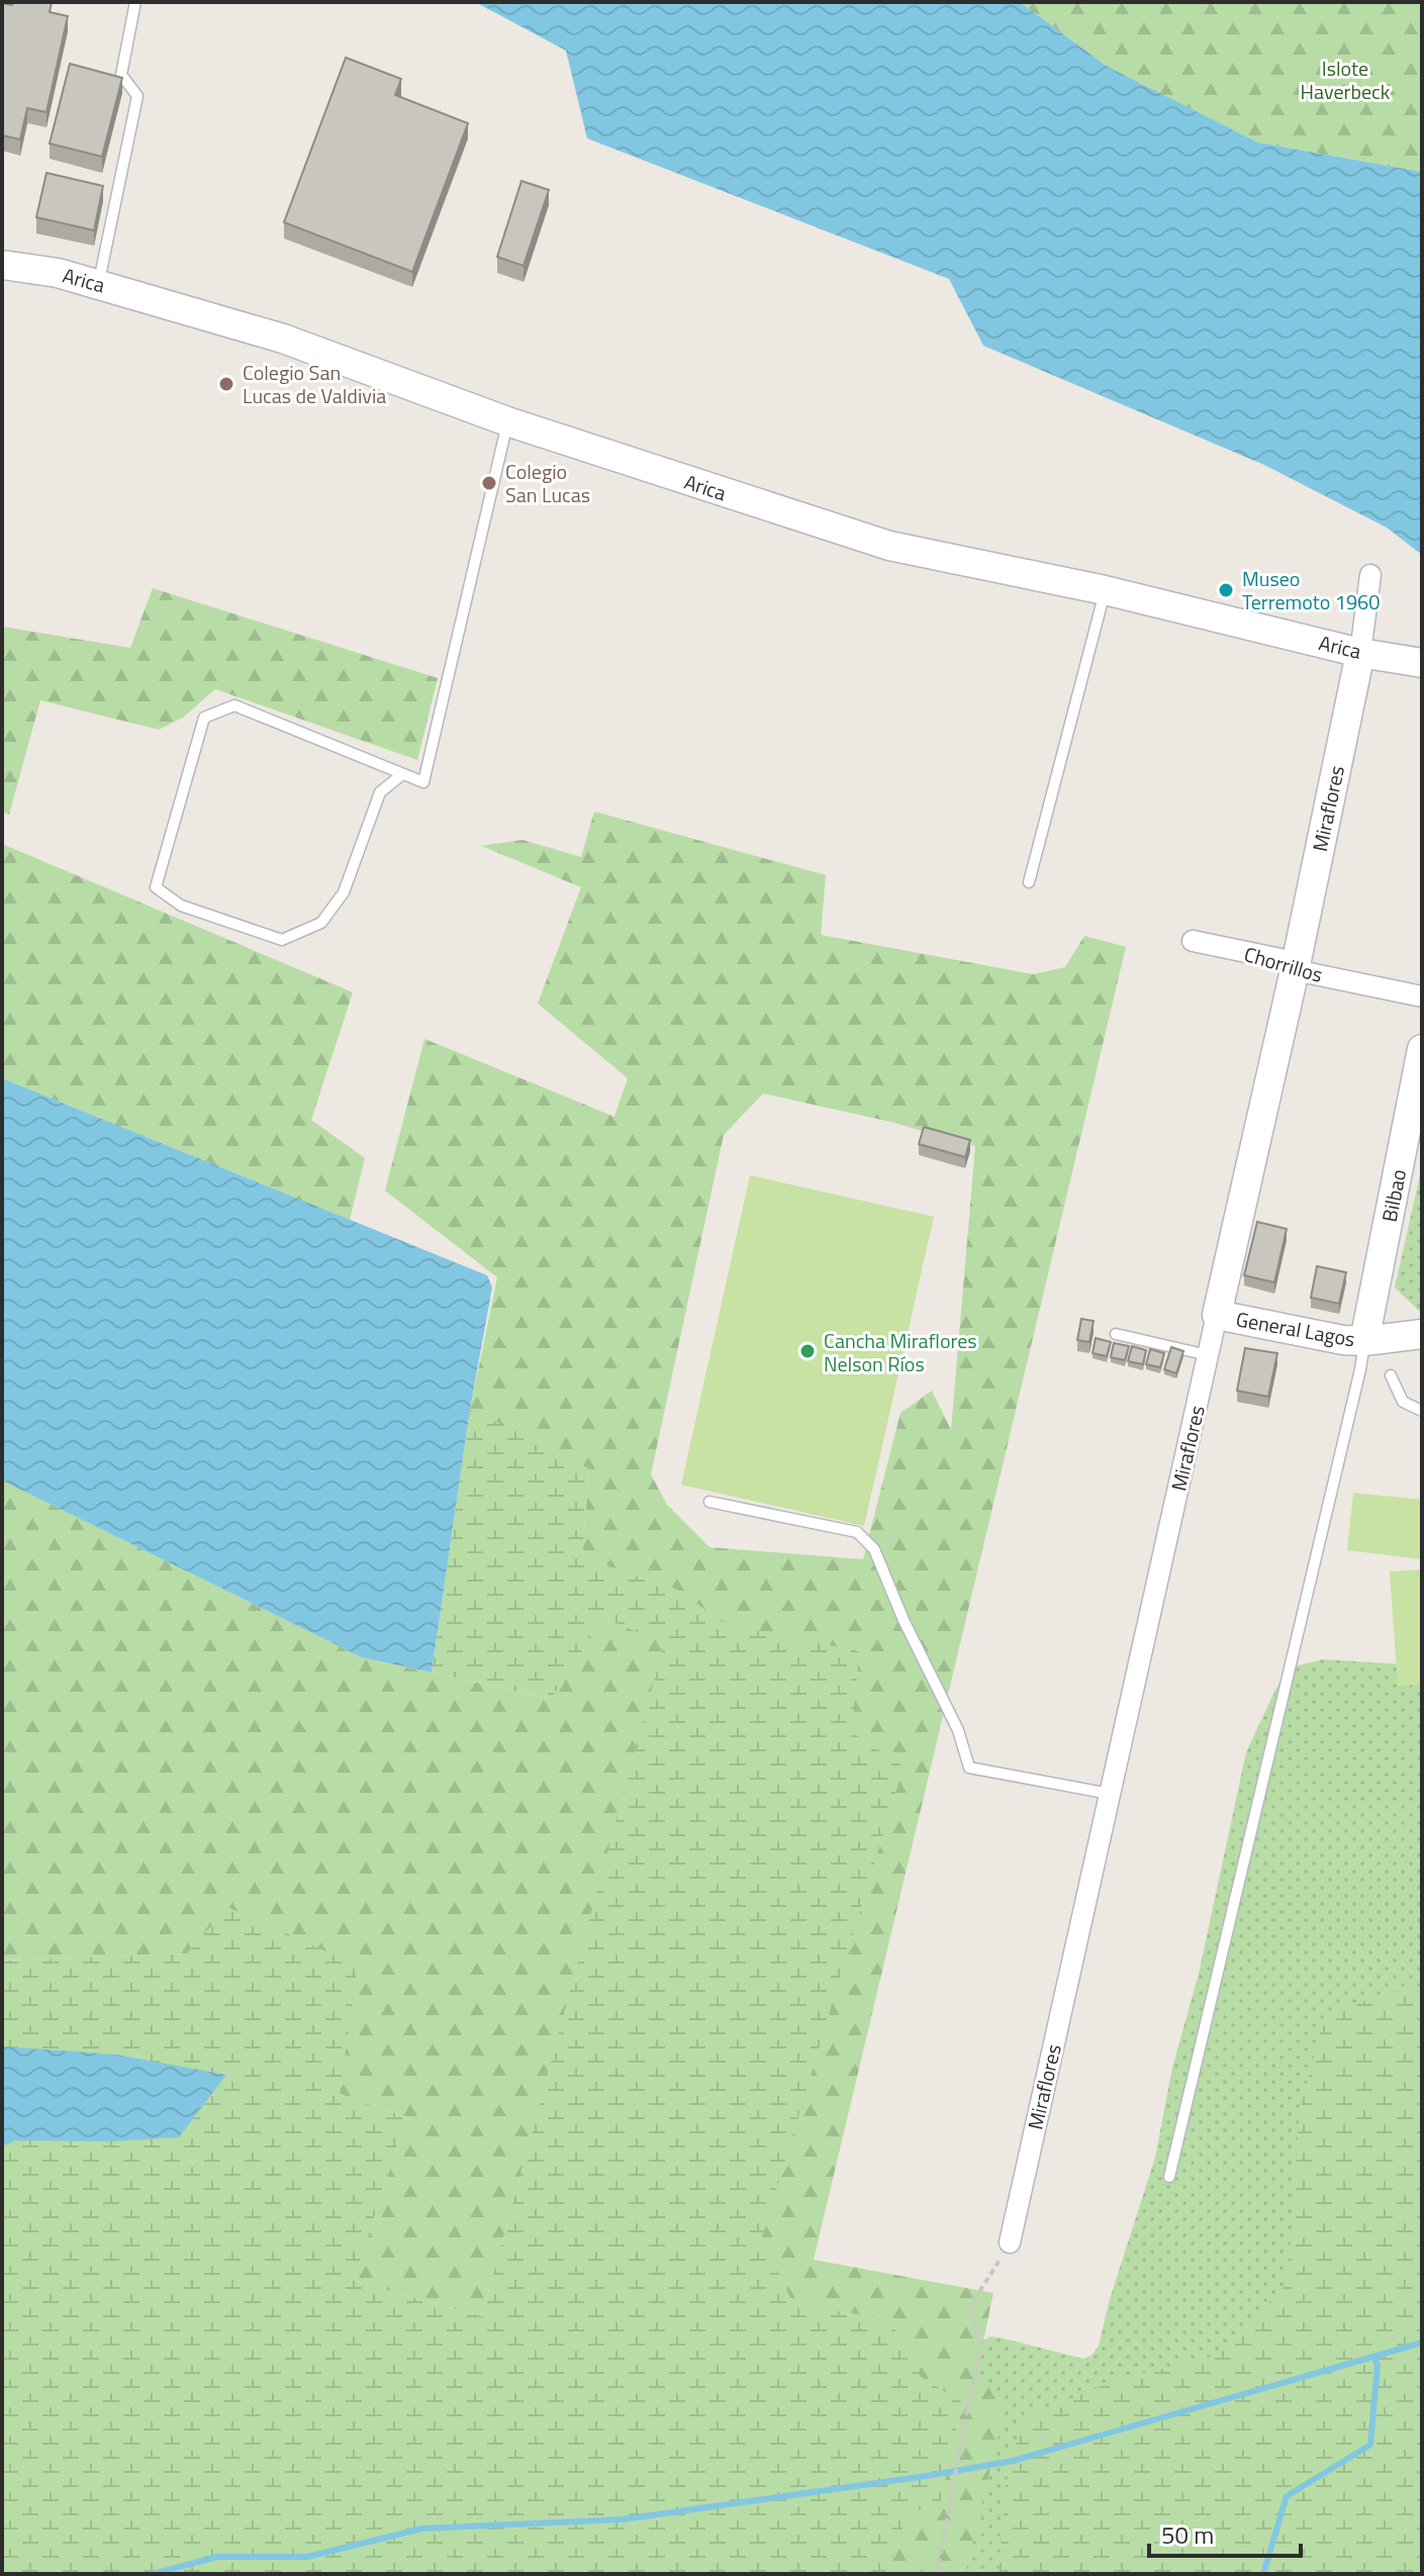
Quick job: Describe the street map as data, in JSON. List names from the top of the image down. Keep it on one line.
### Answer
{"streets":{"main road":["Arica","Miraflores","Bilbao","General Lagos"],"street":["Chorrillos"]},"crossings":[["Arica","Miraflores"],["Miraflores","Chorrillos"],["Miraflores","General Lagos"],["Bilbao","General Lagos"]],"parks":["Islote Haverbeck"],"places":["Colegio San Lucas de Valdivia","Colegio San Lucas","Museo Terremoto 1960","Cancha Miraflores Nelson Ríos"],"scale_bar":"50 m"}
